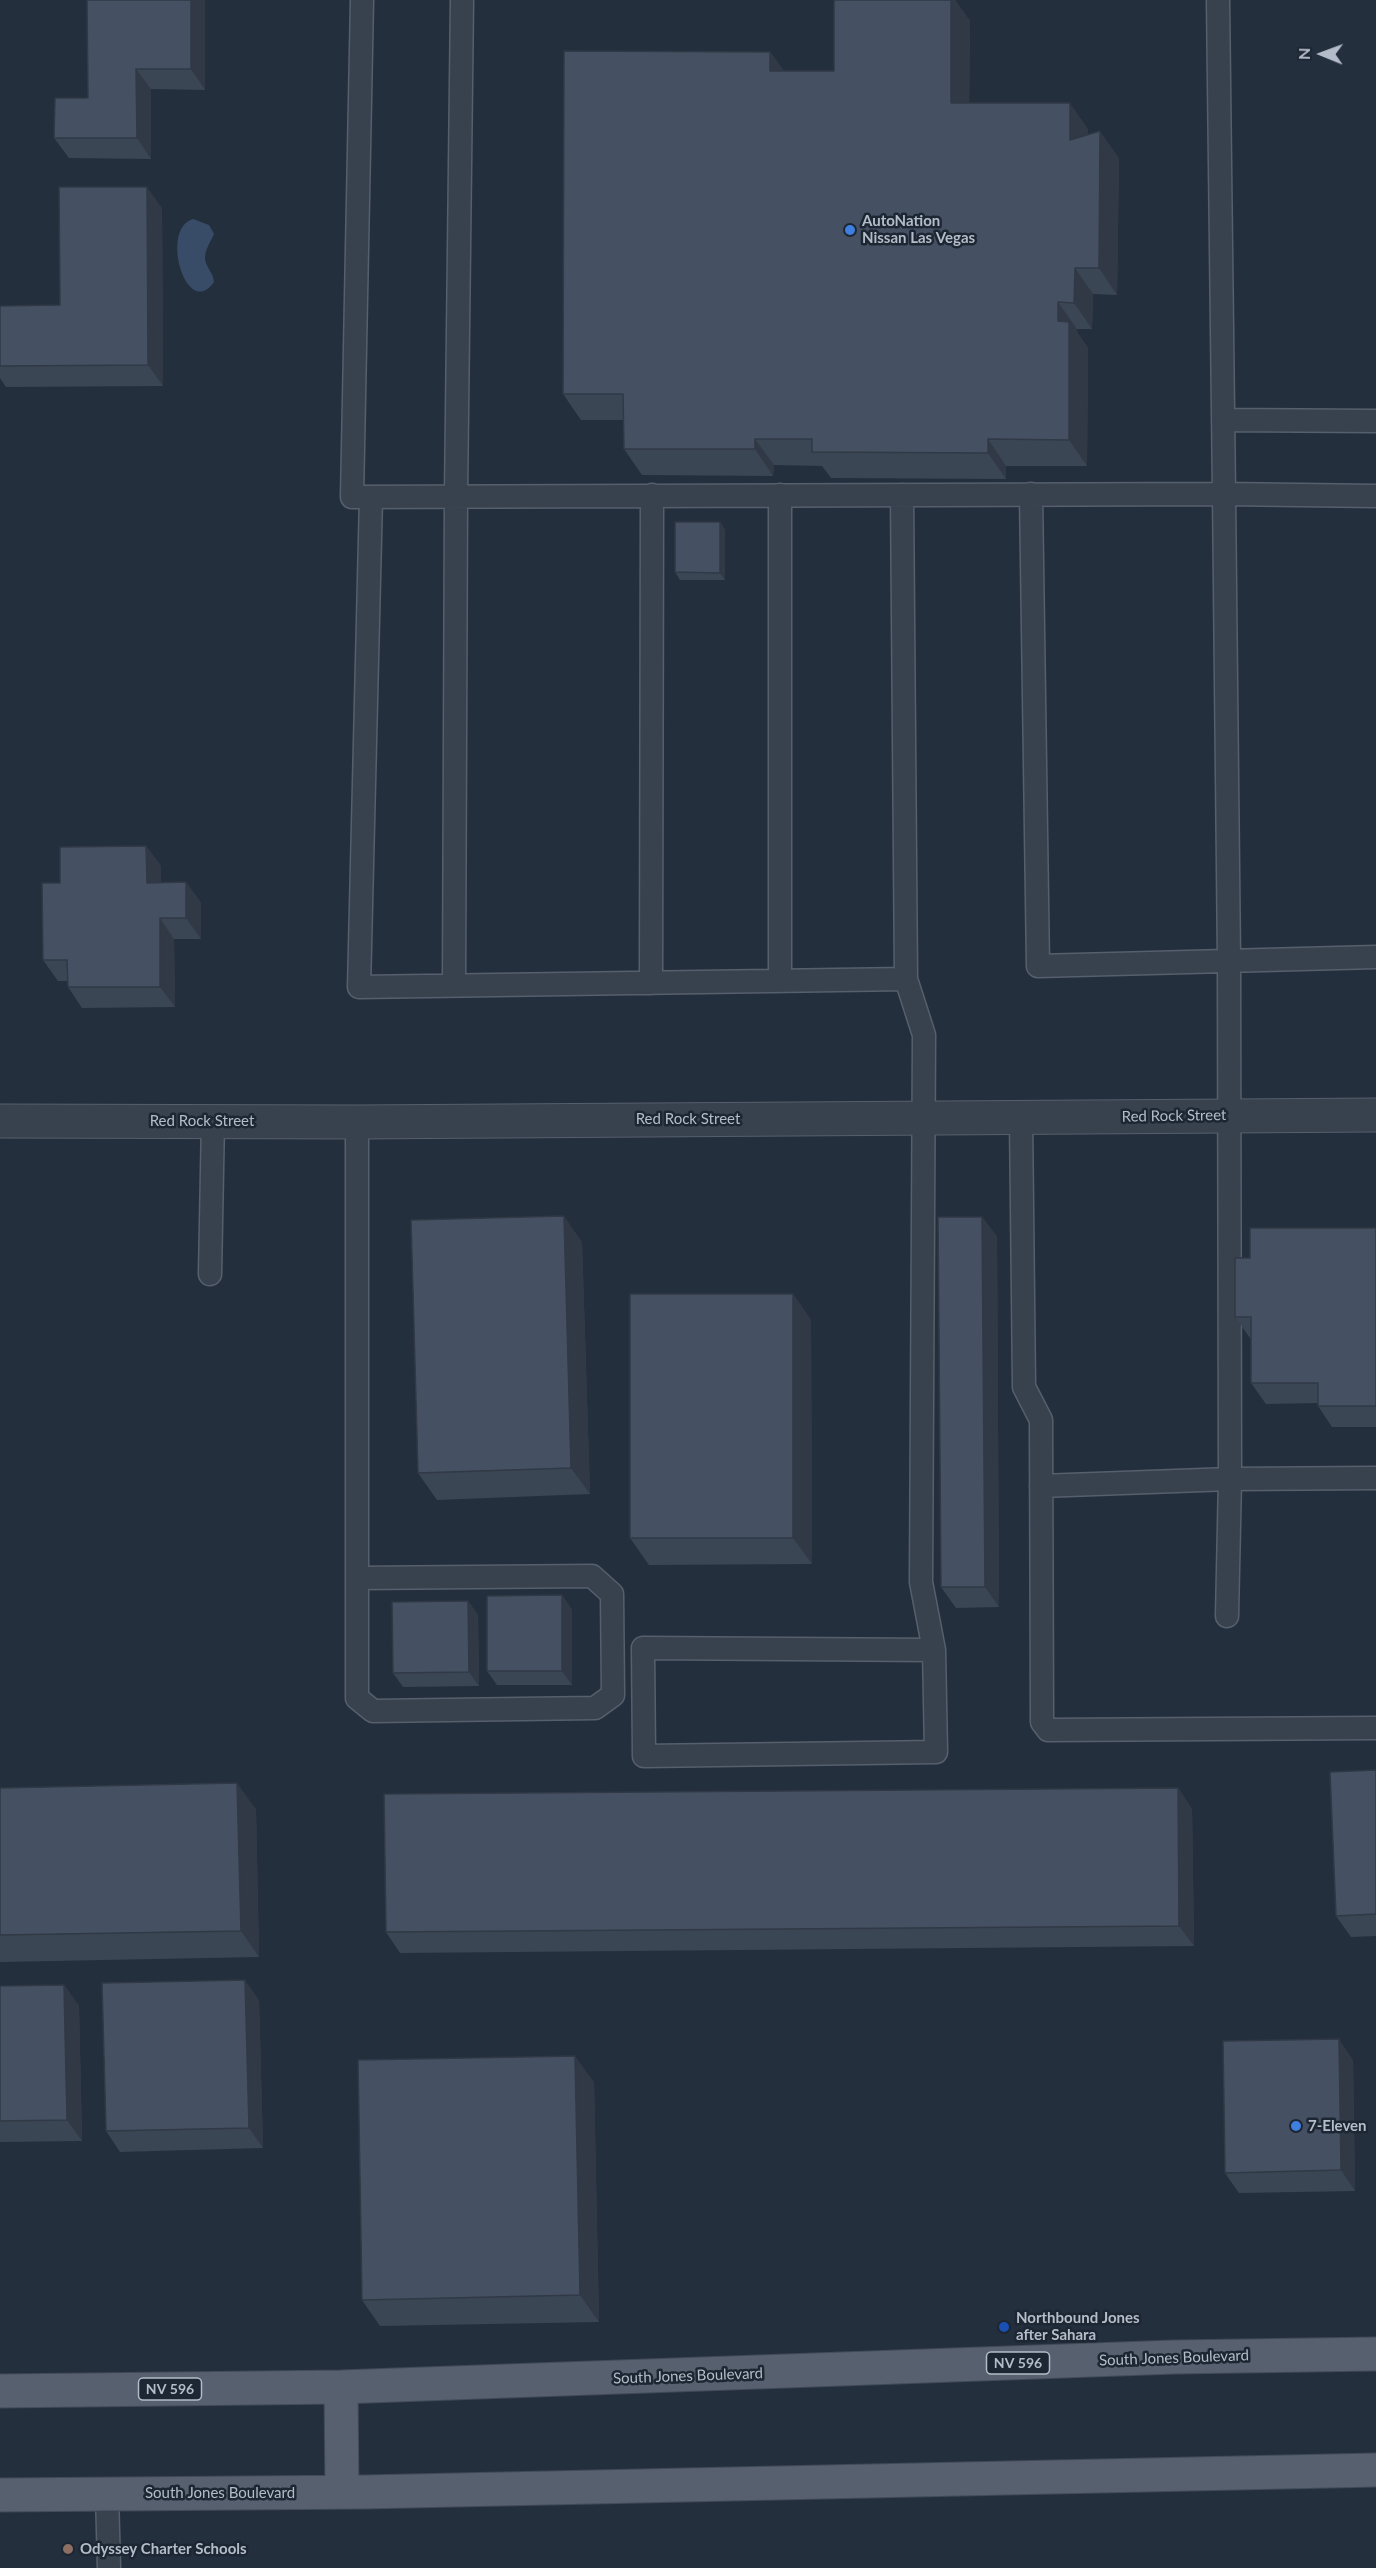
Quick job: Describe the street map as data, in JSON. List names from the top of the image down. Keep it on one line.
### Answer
{"streets":{"main road":["South Jones Boulevard","NV 596"],"street":["Red Rock Street"]},"places":["AutoNation Nissan Las Vegas","7-Eleven","Northbound Jones after Sahara","Odyssey Charter Schools"],"north":"left"}
